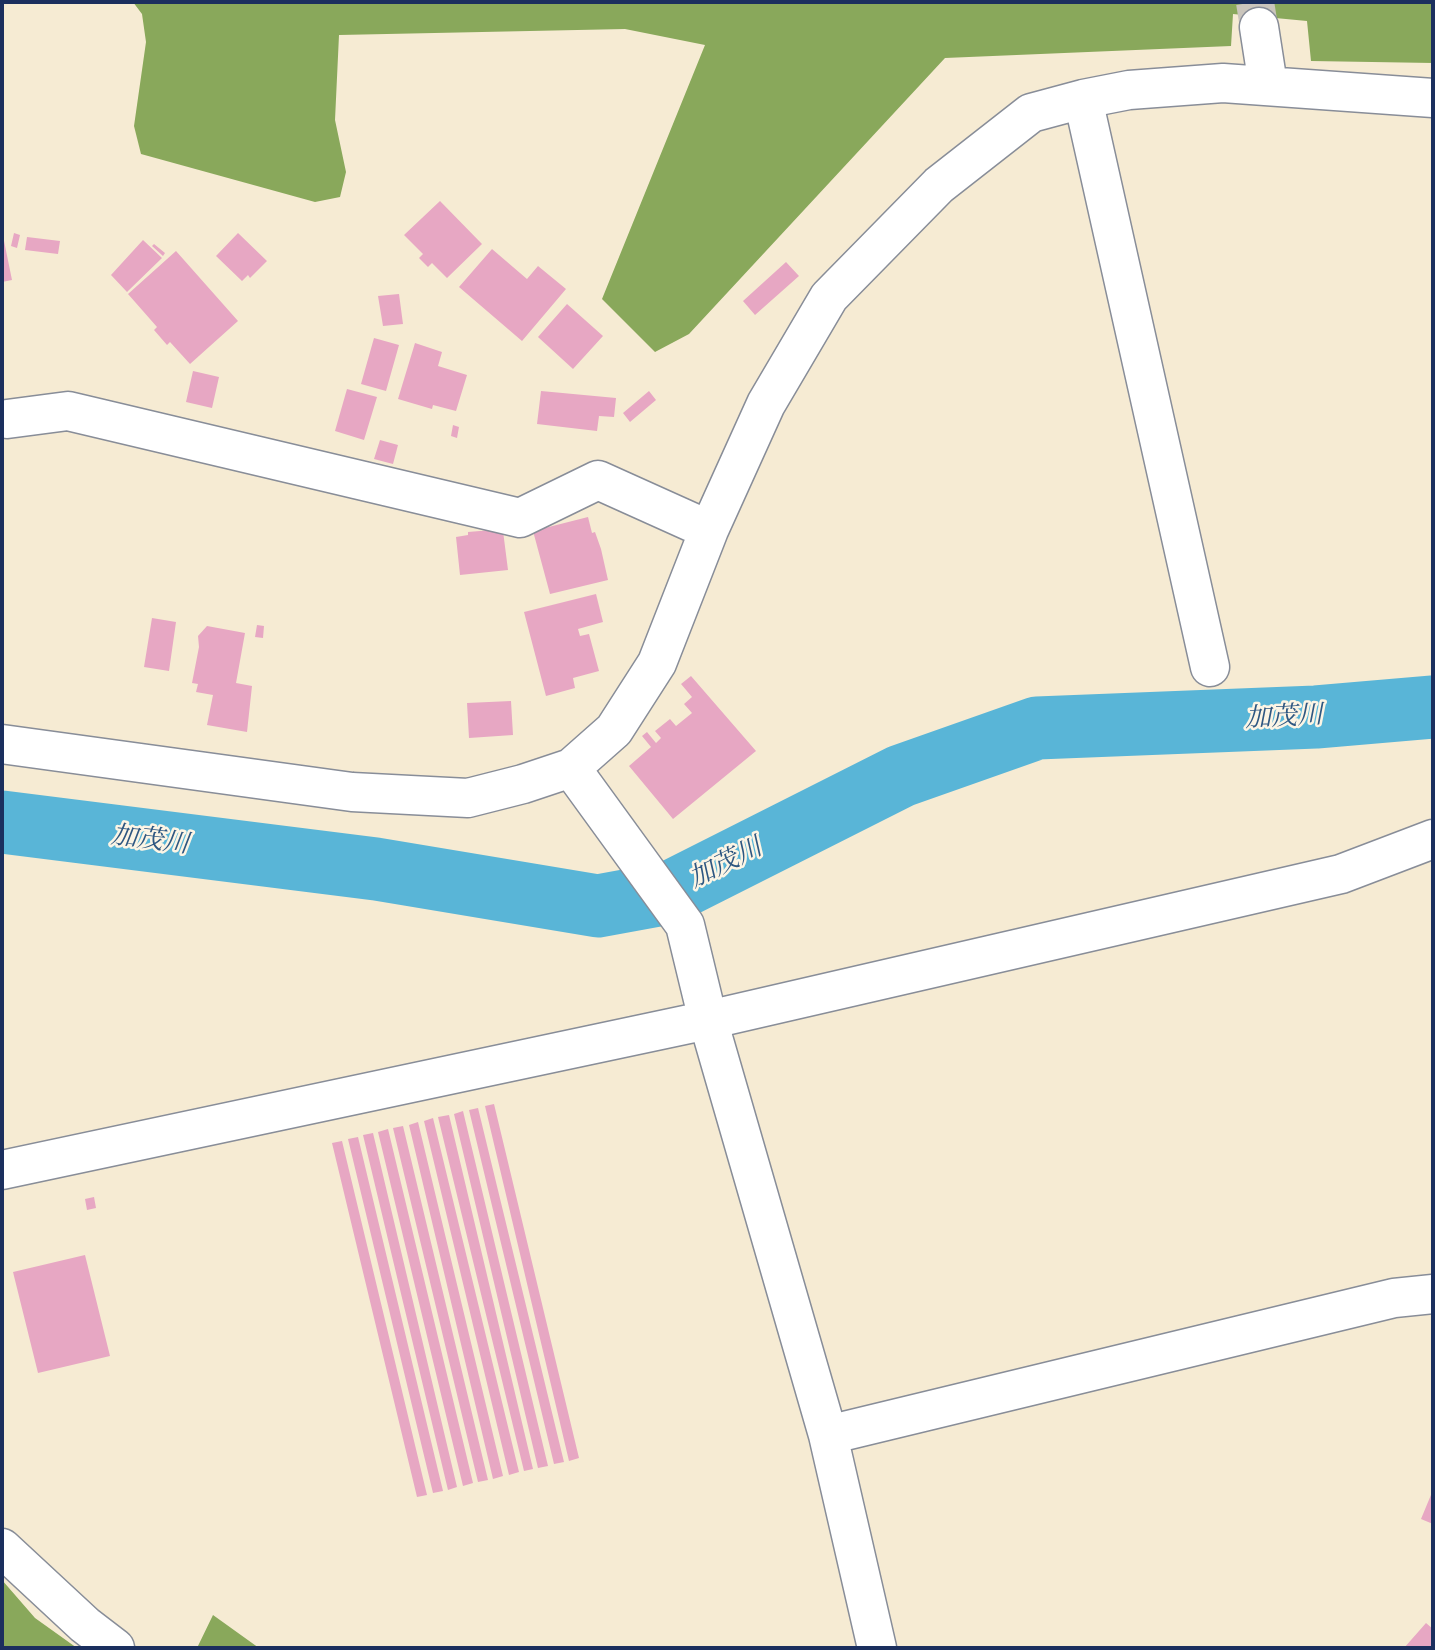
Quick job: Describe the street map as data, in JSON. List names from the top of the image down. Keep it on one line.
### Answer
{"water":["加茂川"]}
